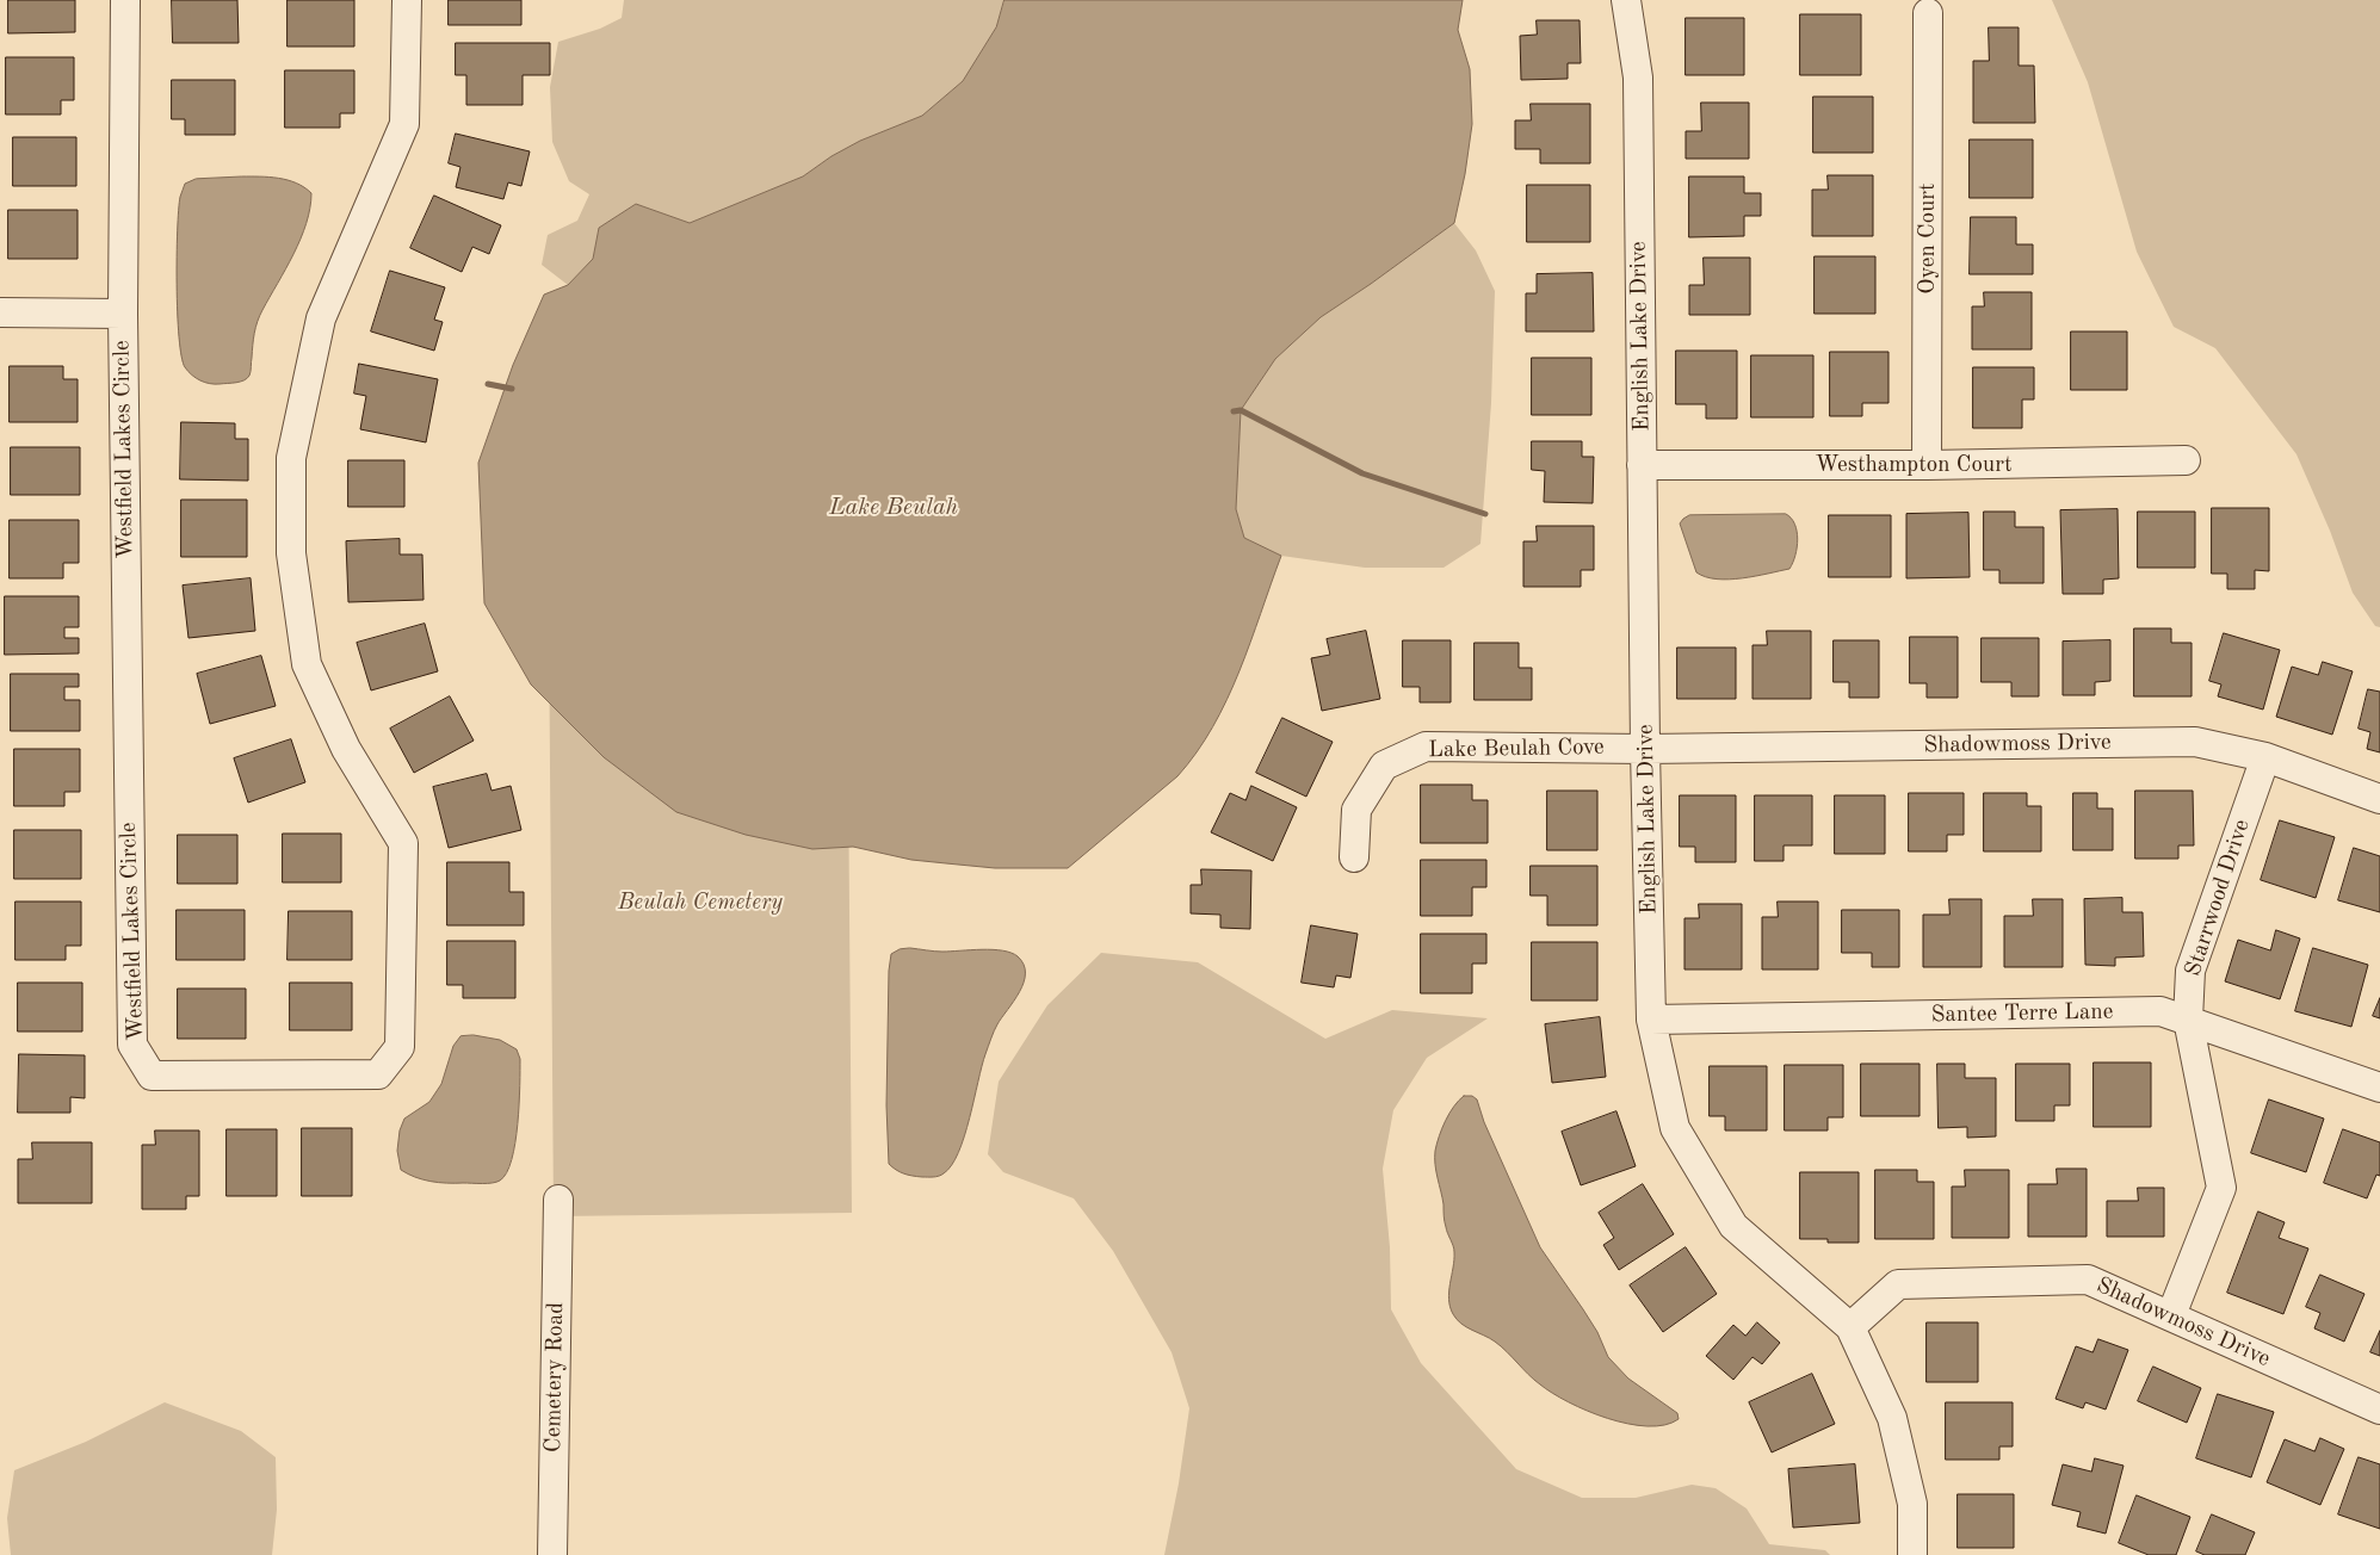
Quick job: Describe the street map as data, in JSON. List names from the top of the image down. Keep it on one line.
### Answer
{"streets":{"street":["Oyen Court","English Lake Drive","Westfield Lakes Circle","Westhampton Court","Shadowmoss Drive","Lake Beulah Cove","Starrwood Drive","Santee Terre Lane","Cemetery Road"]},"crossings":[["Oyen Court","Westhampton Court"],["English Lake Drive","Westhampton Court"],["English Lake Drive","Shadowmoss Drive"],["English Lake Drive","Lake Beulah Cove"],["English Lake Drive","Santee Terre Lane"],["Shadowmoss Drive","Lake Beulah Cove"],["Shadowmoss Drive","Starrwood Drive"],["Starrwood Drive","Santee Terre Lane"]],"water":["Lake Beulah"],"parks":["Beulah Cemetery"]}
